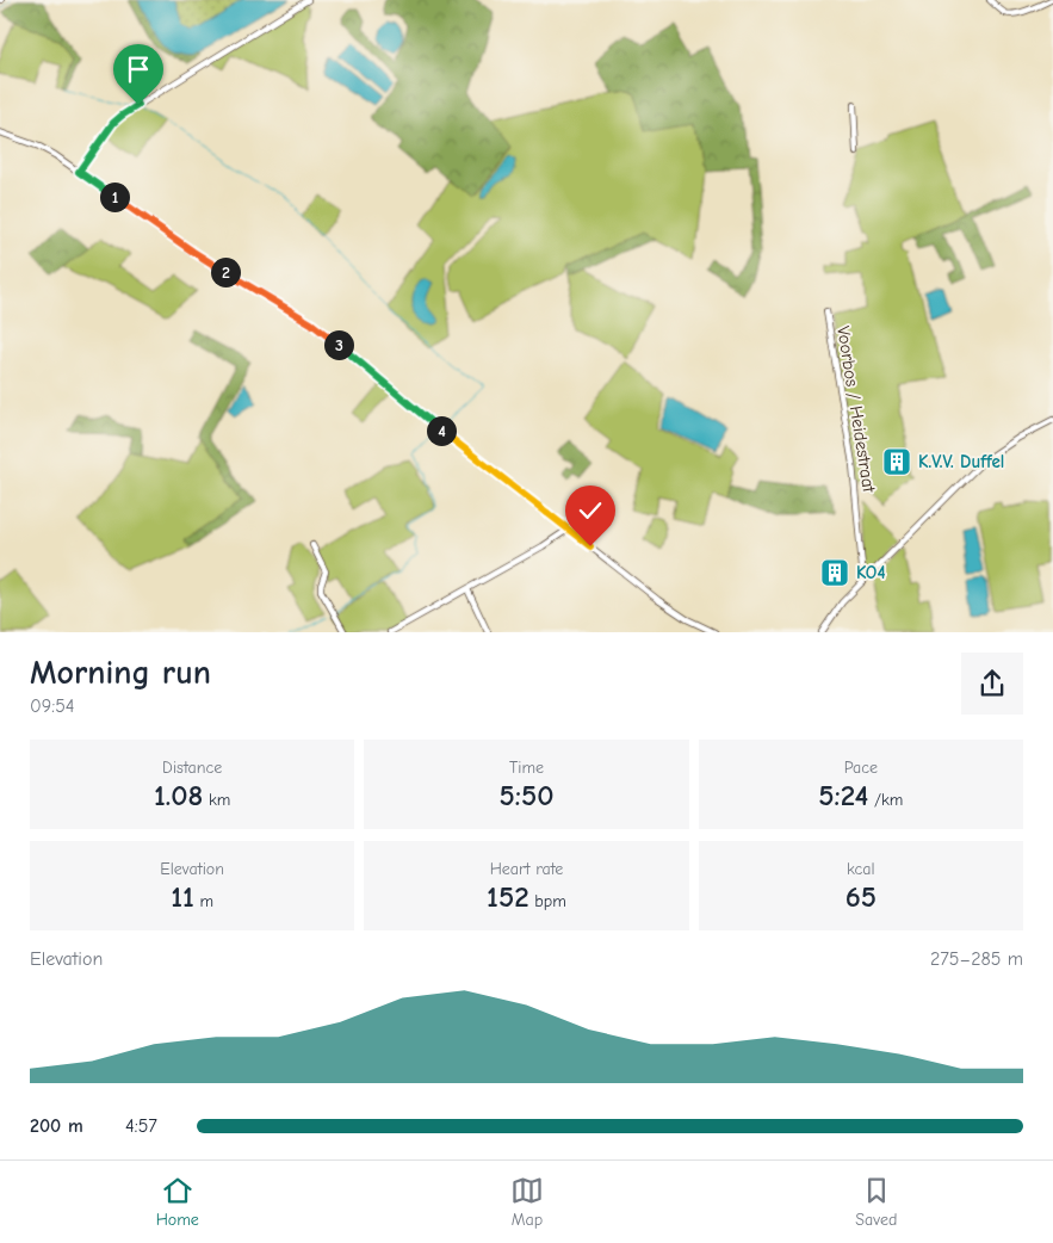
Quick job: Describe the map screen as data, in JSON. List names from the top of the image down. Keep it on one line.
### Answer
{"streets":{"street":["Voorbos / Heidestraat"]},"places":{"building":["K.V.V. Duffel","KO4"]},"page":{"pins":["1","2","3","4"],"heading":["Morning run","09:54"],"stats":[["Distance","1.08 km"],["Time","5:50"],["Pace","5:24 /km"],["Elevation","11 m"],["Heart rate","152 bpm"],["kcal","65"]],"chart":["Elevation","275–285 m"],"list":[{"name":"200 m","note":"4:57"}],"tabs":["Home","Map","Saved"]}}
